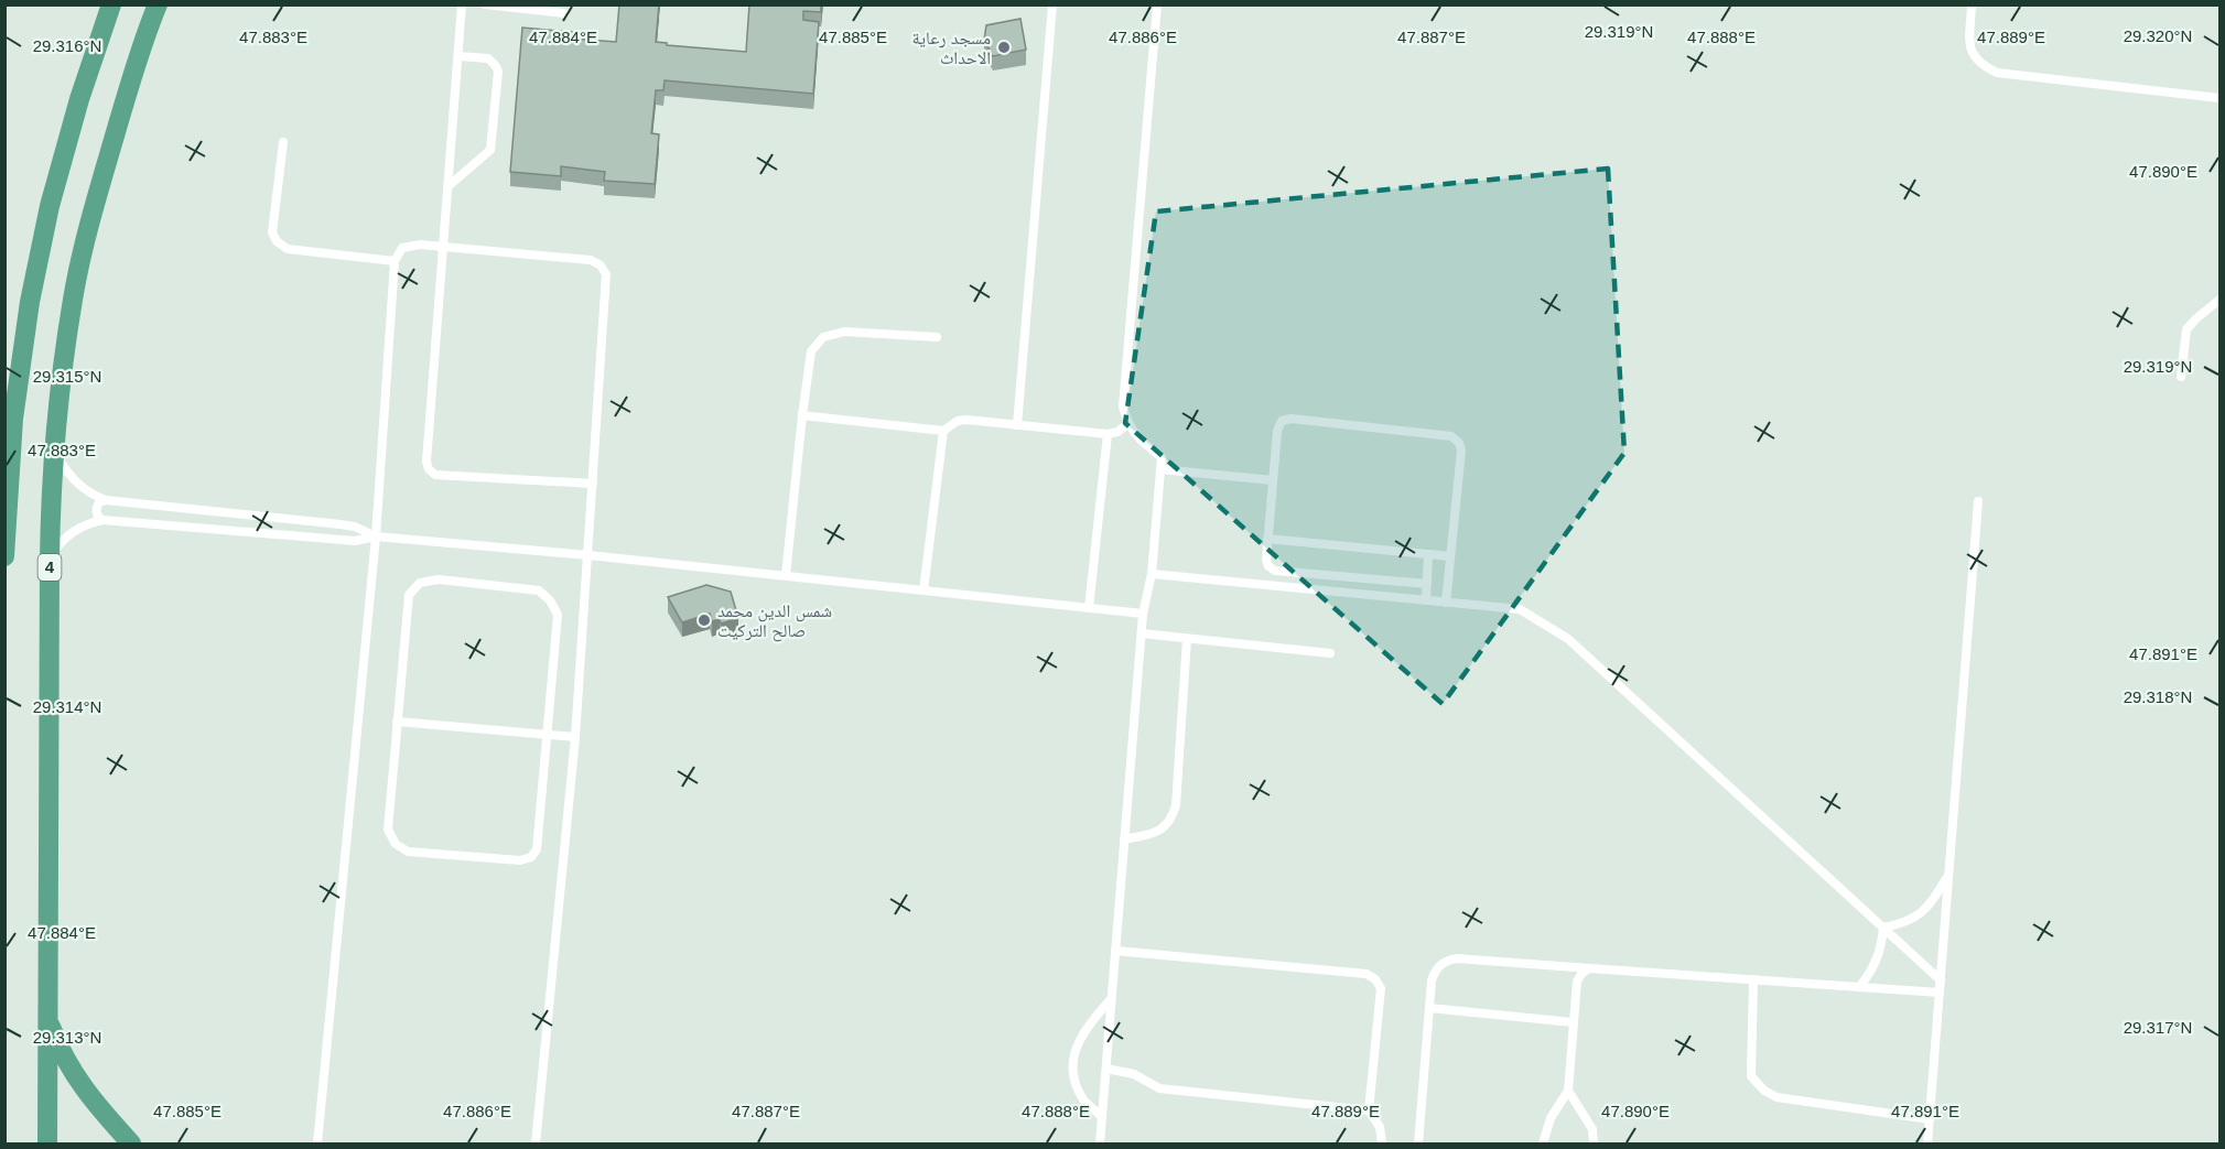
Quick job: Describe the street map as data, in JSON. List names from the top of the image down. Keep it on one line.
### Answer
{"streets":{"main road":["4"]},"places":["مسجد رعاية الاحداث","شمس الدين محمد صالح التركيت"],"coordinates":["29.319°N","29.320°N","47.883°E","47.884°E","47.885°E","47.886°E","47.887°E","47.888°E","47.889°E","29.316°N","47.890°E","29.315°N","47.891°E","29.318°N","29.314°N","29.317°N","29.313°N"]}
